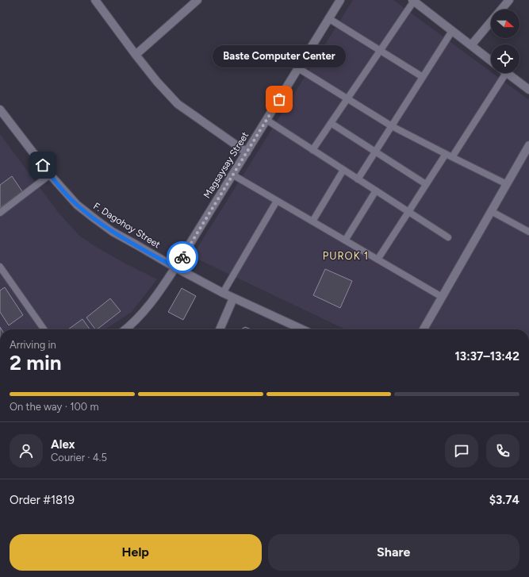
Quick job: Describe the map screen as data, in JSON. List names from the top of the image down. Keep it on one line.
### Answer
{"streets":{"street":["Magsaysay Street","F. Dagohoy Street"]},"crossings":[["Magsaysay Street","F. Dagohoy Street"]],"districts":["PUROK 1"],"places":["Baste Computer Center"],"north":"right","page":{"bubble":"Baste Computer Center","heading":["2 min","Arriving in","13:37–13:42"],"panel":["Alex","Courier · 4.5","Order #1819","$3.74"],"bar":"On the way · 100 m","buttons":["Help","Share"]}}
